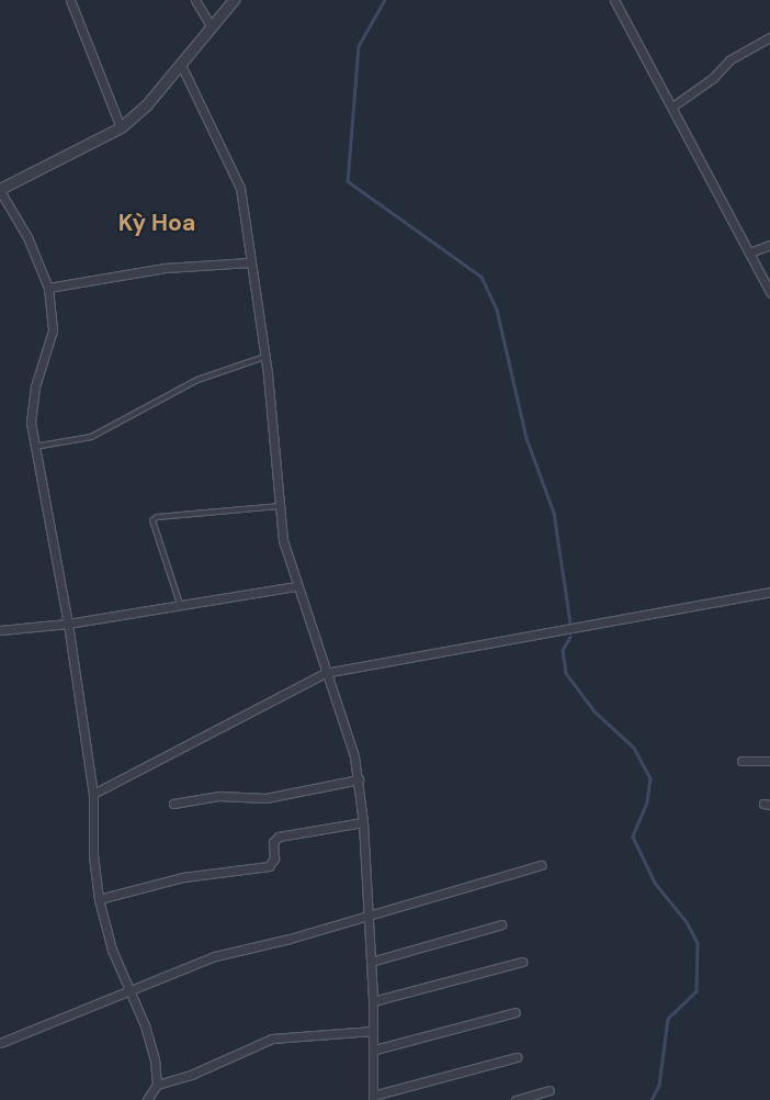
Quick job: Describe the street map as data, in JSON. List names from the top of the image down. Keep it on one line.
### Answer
{"districts":["Kỳ Hoa"]}
